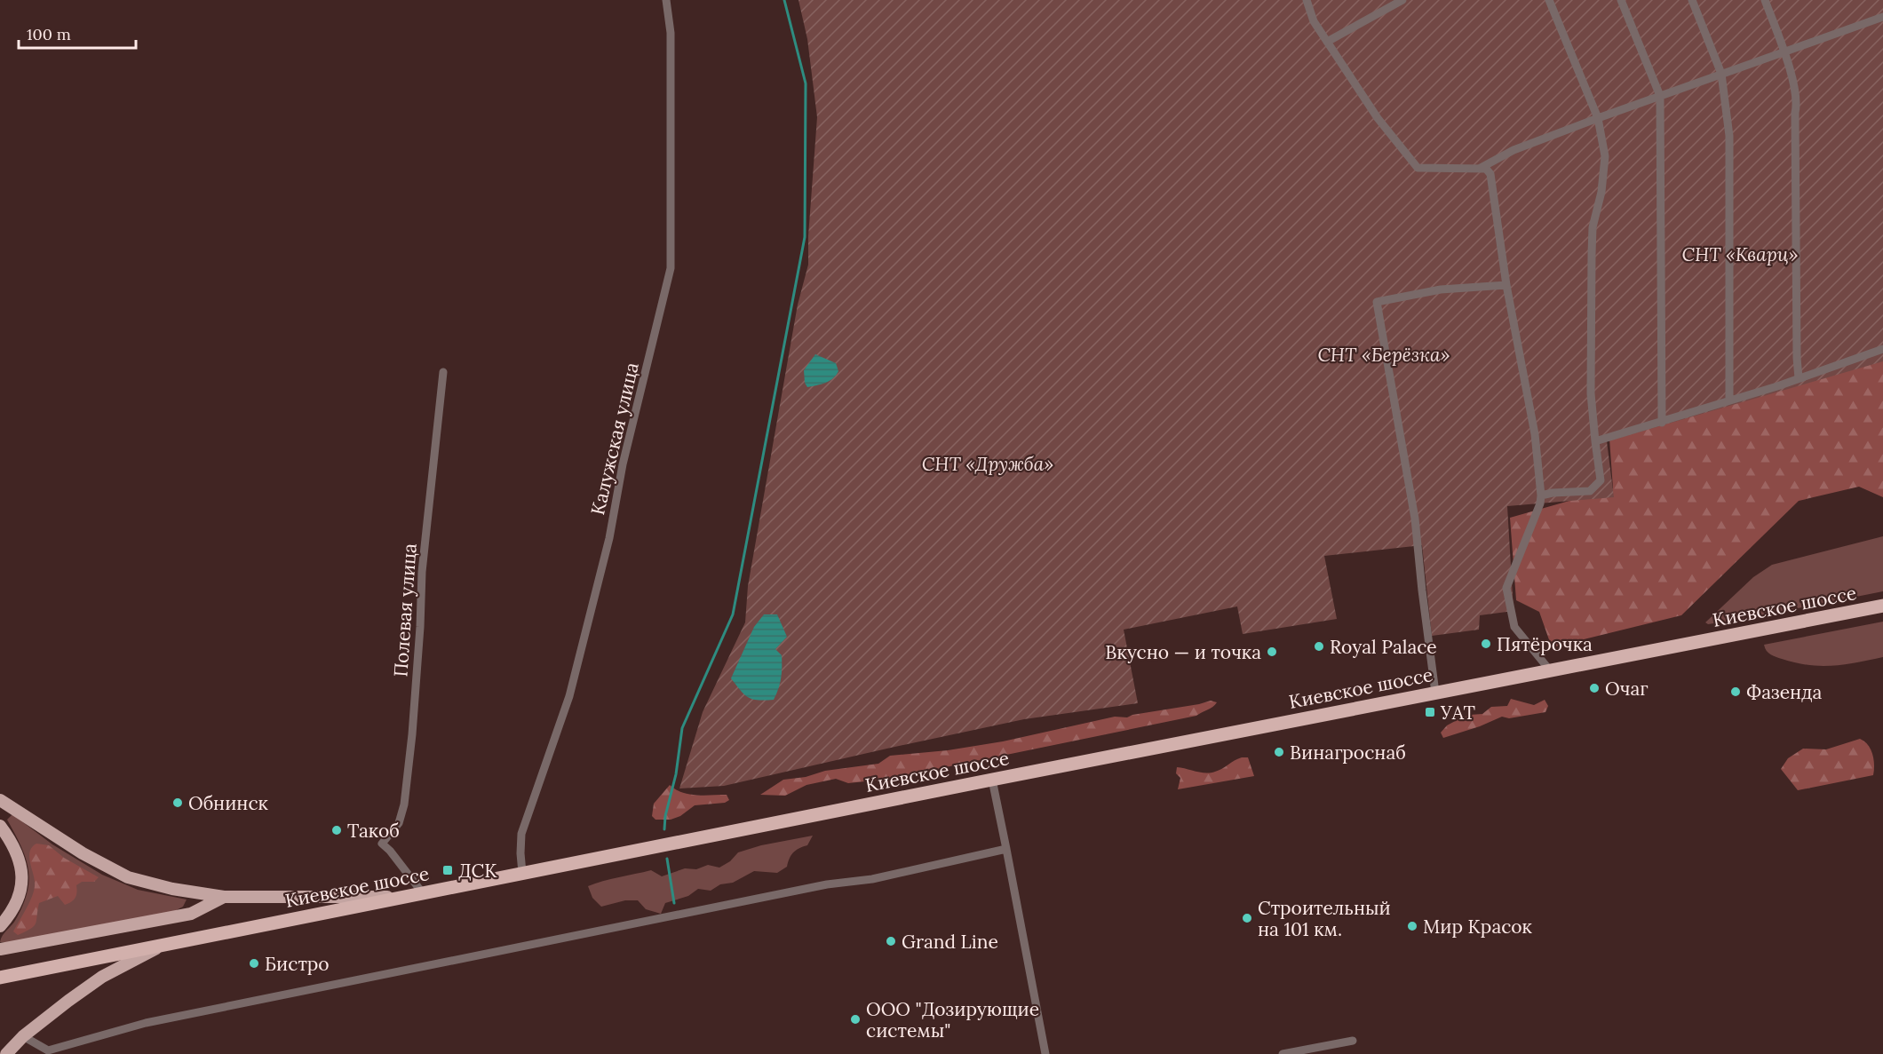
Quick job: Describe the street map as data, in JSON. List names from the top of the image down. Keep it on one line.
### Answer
{"streets":{"highway":["Киевское шоссе"],"street":["Калужская улица","Полевая улица"]},"crossings":[["Калужская улица","Киевское шоссе"],["Киевское шоссе","Полевая улица"]],"parks":["СНТ «Кварц»","СНТ «Берёзка»","СНТ «Дружба»"],"places":{"other":["Пятёрочка","Royal Palace","Вкусно — и точка","Очаг","Фазенда","Винагроснаб","Обнинск","Такоб","Строительный на 101 км.","Мир Красок","Grand Line","Бистро","ООО \"Дозирующие системы\""],"transit":["УАТ","ДСК"]},"scale_bar":"100 m"}
